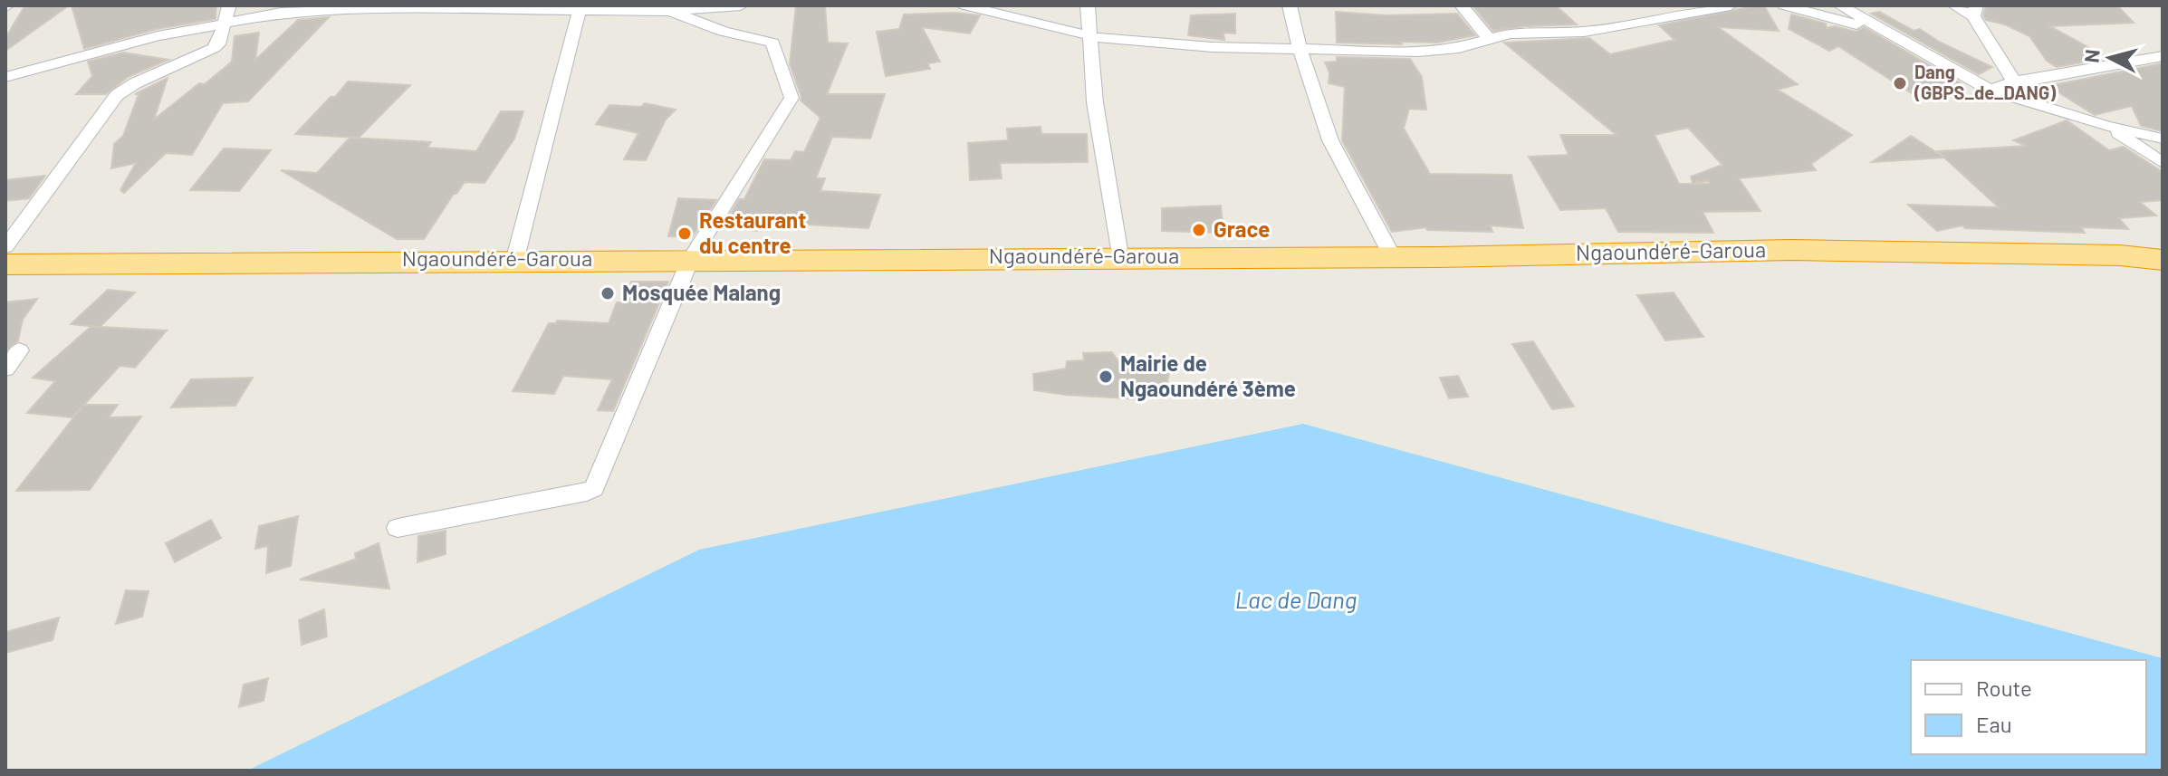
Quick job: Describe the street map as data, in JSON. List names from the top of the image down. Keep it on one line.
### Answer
{"streets":{"highway":["Ngaoundéré-Garoua"]},"water":["Lac de Dang"],"places":["Dang (GBPS_de_DANG)","Grace","Restaurant du centre","Mosquée Malang","Mairie de Ngaoundéré 3ème"],"legend":["Route","Eau"],"north":"left"}
